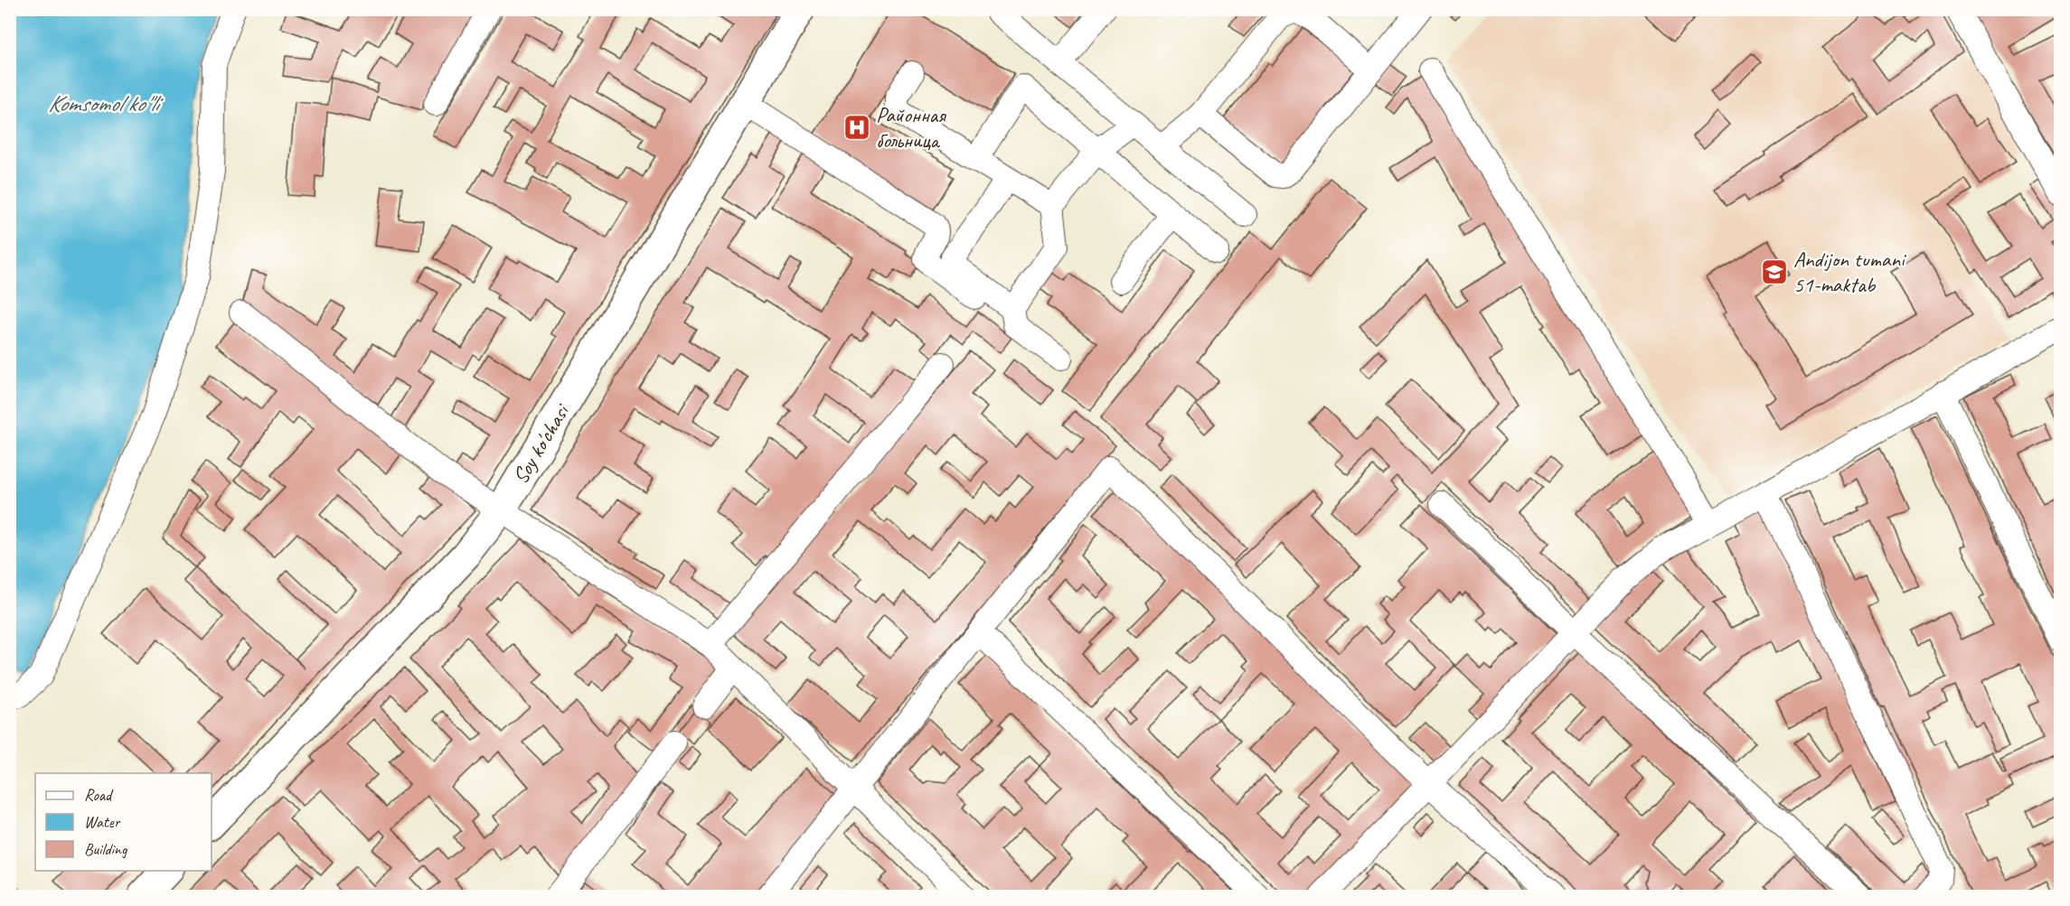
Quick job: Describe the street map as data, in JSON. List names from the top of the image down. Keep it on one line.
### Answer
{"streets":{"main road":["Soy ko'chasi"]},"water":["Komsomol ko\"li"],"places":{"hospital":["Районная больница"],"school or university":["Andijon tumani 51-maktab"]},"legend":["Road","Water","Building"]}
